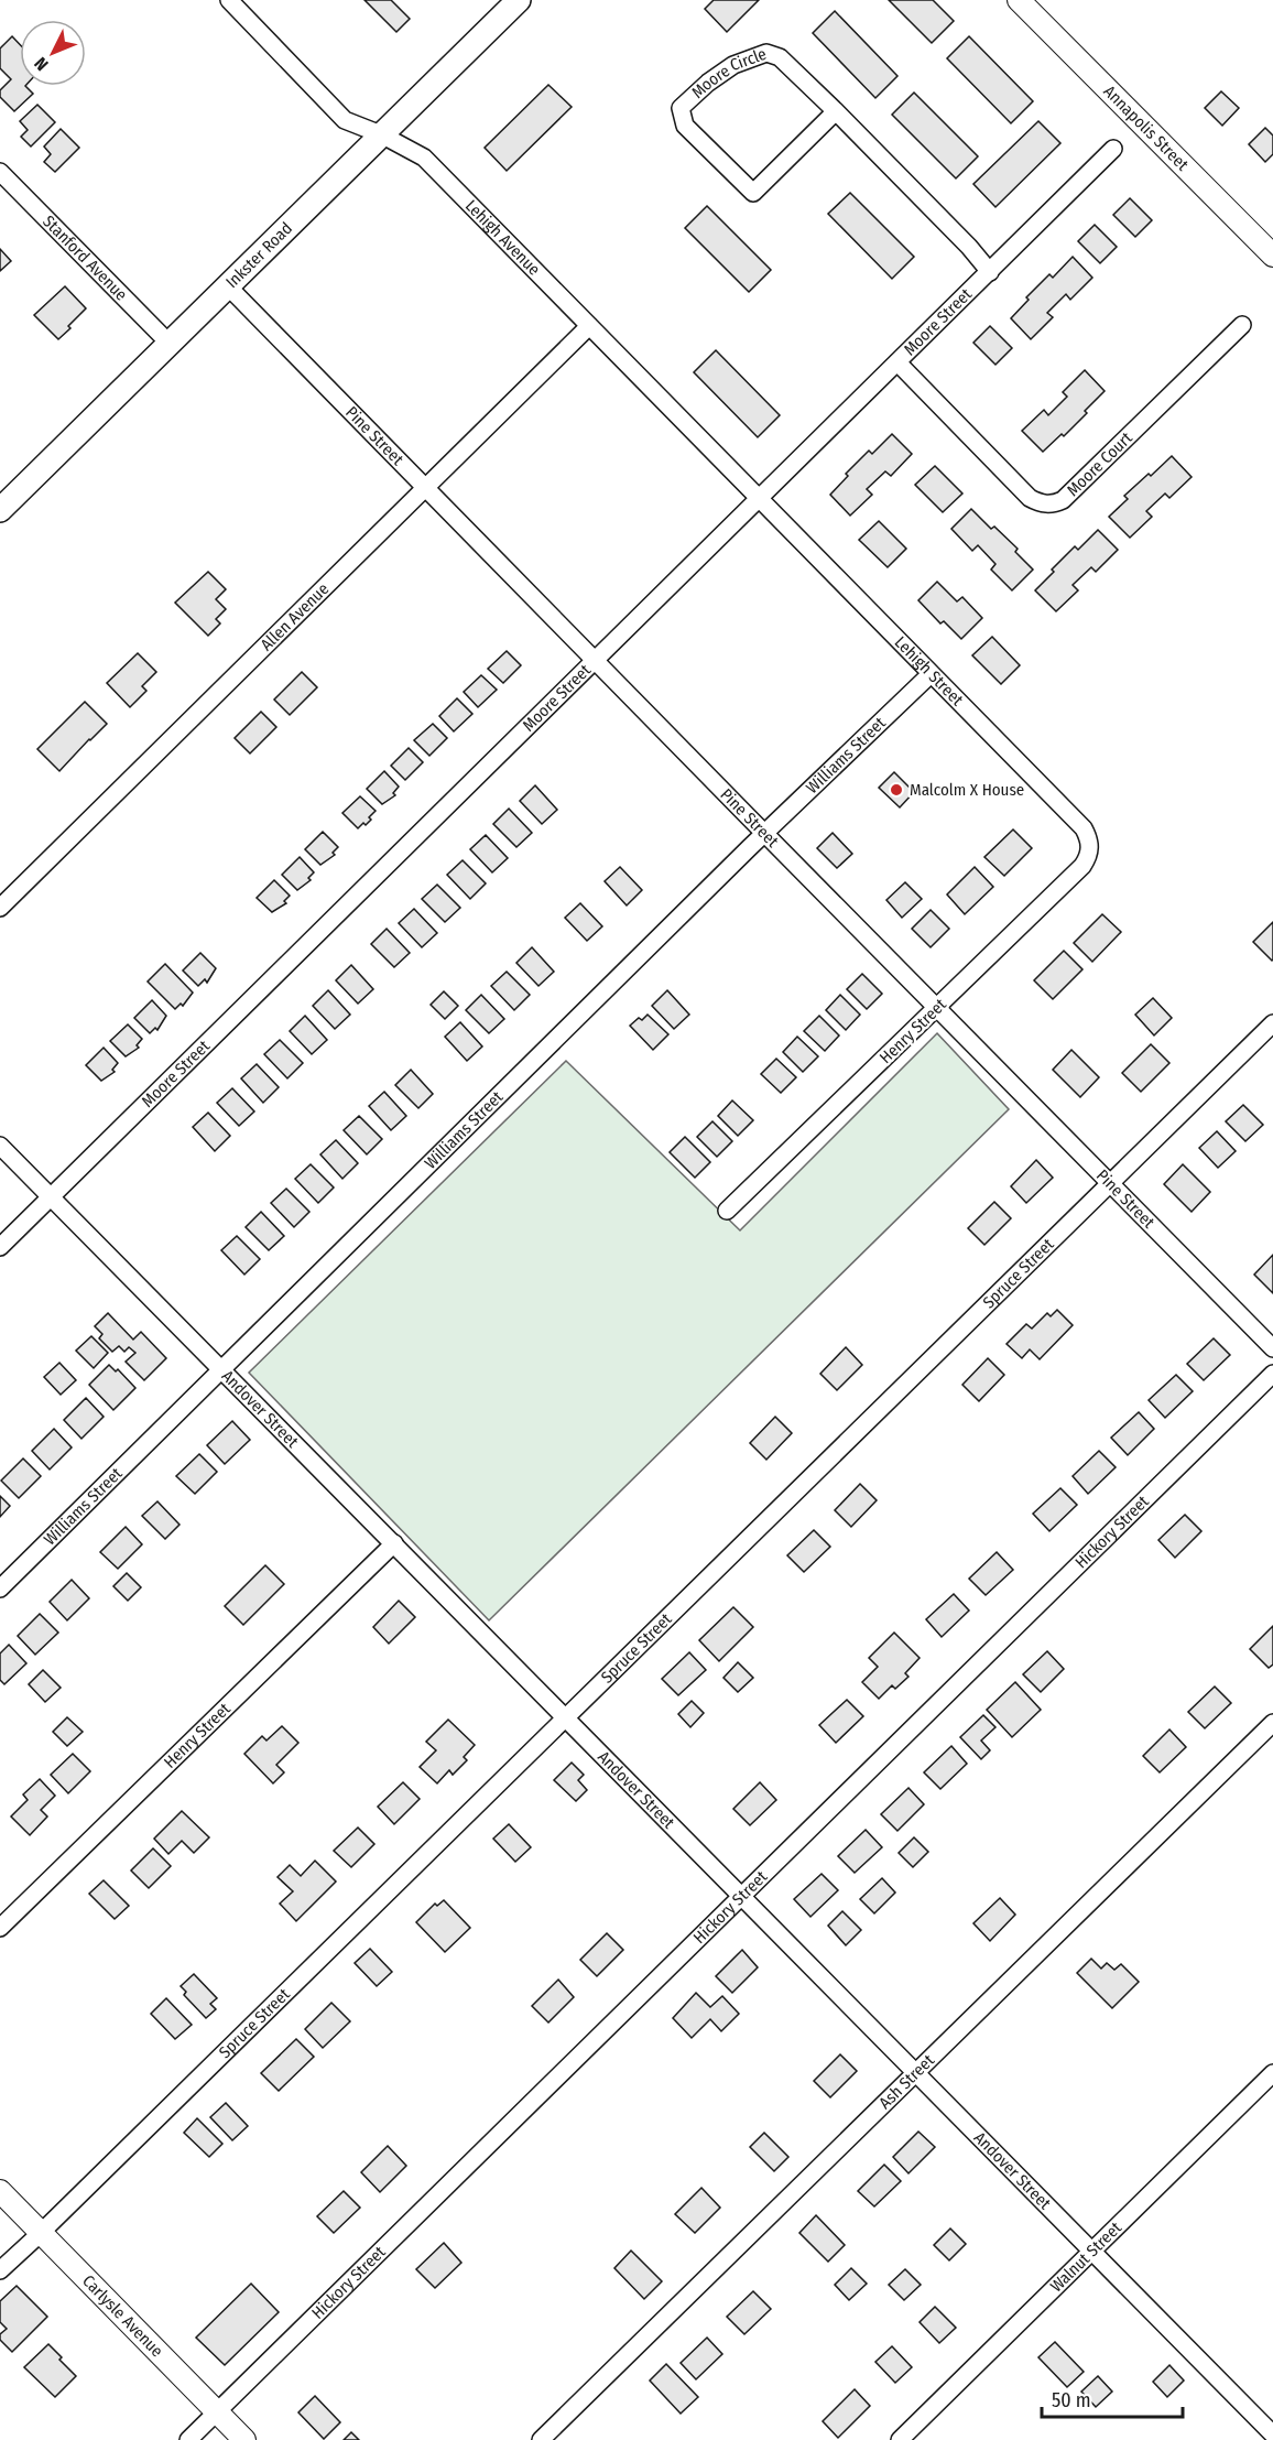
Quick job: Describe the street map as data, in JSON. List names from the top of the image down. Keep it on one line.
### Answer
{"streets":{"main road":["Inkster Road"],"street":["Moore Circle","Annapolis Street","Lehigh Avenue","Stanford Avenue","Moore Street","Pine Street","Moore Court","Allen Avenue","Lehigh Street","Williams Street","Henry Street","Spruce Street","Andover Street","Hickory Street","Ash Street","Walnut Street","Carlysle Avenue"]},"crossings":[["Moore Circle","Moore Street"],["Lehigh Avenue","Inkster Road"],["Lehigh Avenue","Moore Street"],["Lehigh Avenue","Allen Avenue"],["Lehigh Avenue","Lehigh Street"],["Inkster Road","Stanford Avenue"],["Inkster Road","Pine Street"],["Moore Street","Pine Street"],["Moore Street","Moore Court"],["Moore Street","Lehigh Street"],["Moore Street","Andover Street"],["Pine Street","Allen Avenue"],["Pine Street","Williams Street"],["Pine Street","Henry Street"],["Pine Street","Spruce Street"],["Lehigh Street","Williams Street"],["Lehigh Street","Henry Street"],["Williams Street","Andover Street"],["Henry Street","Andover Street"],["Spruce Street","Andover Street"],["Spruce Street","Carlysle Avenue"],["Andover Street","Hickory Street"],["Andover Street","Ash Street"],["Andover Street","Walnut Street"],["Hickory Street","Carlysle Avenue"]],"places":["Malcolm X House"],"scale_bar":"50 m","north":"bottom left"}
